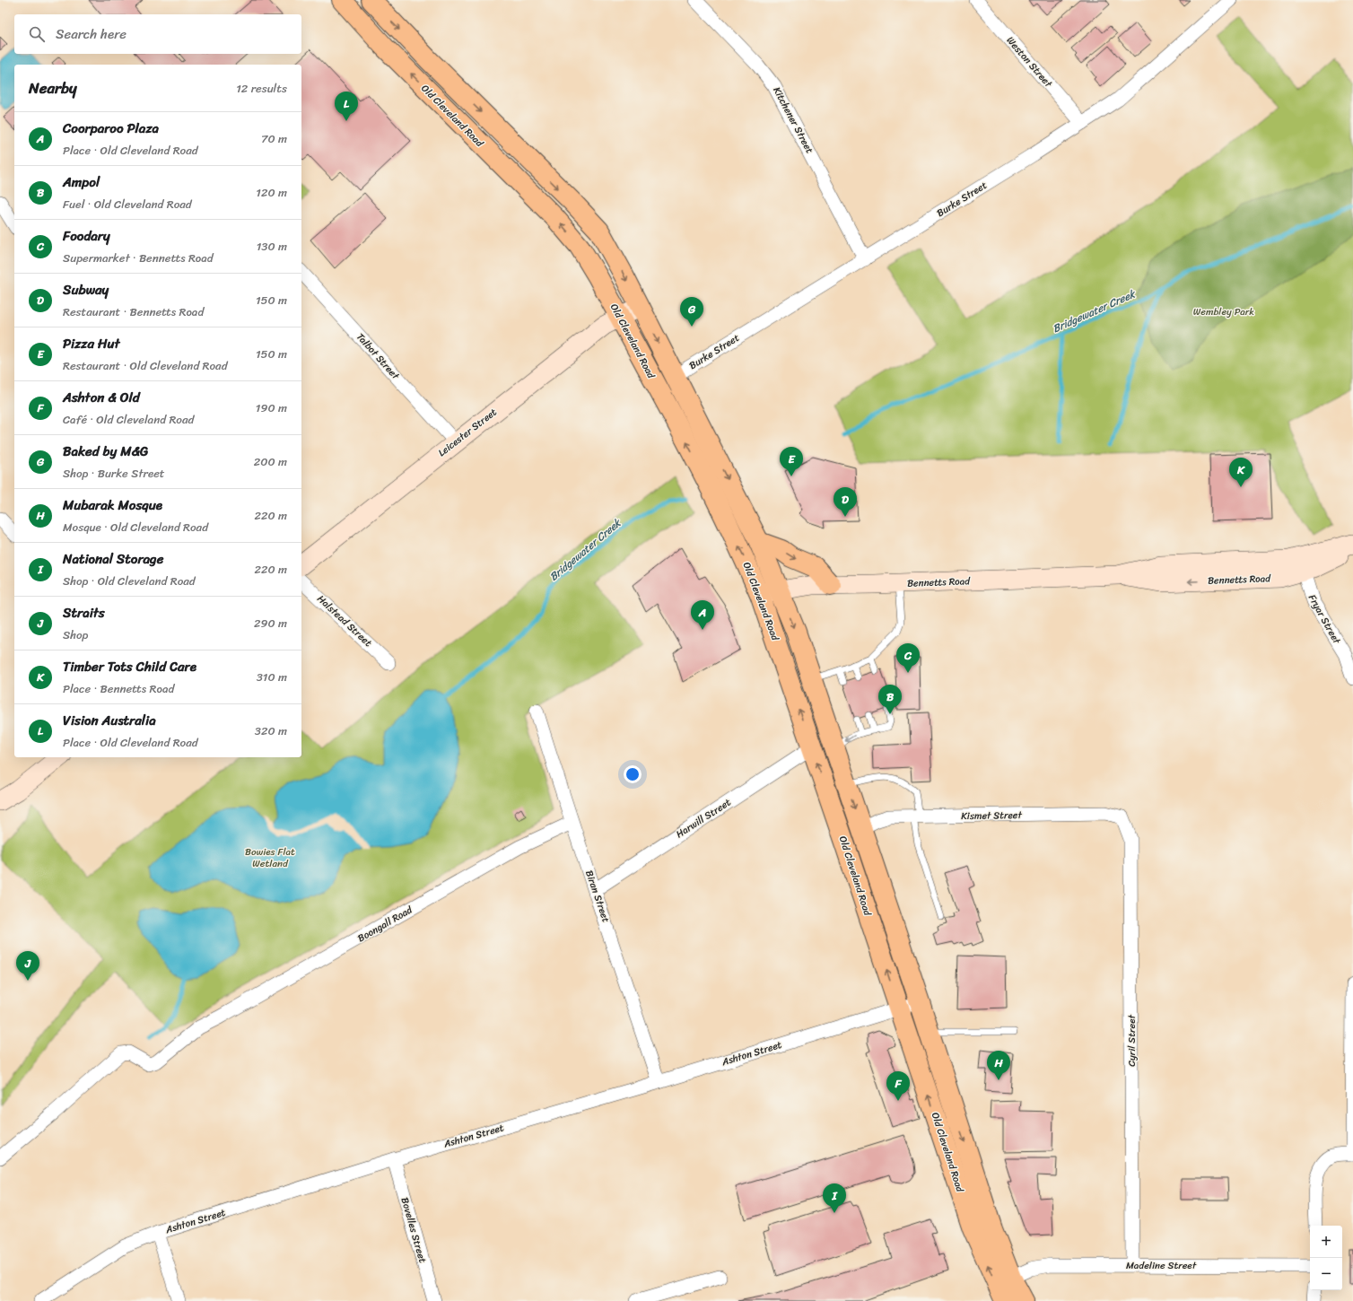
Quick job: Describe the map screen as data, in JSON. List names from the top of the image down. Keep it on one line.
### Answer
{"streets":{"highway":["Old Cleveland Road"],"main road":["Leicester Street","Bennetts Road"],"street":["Weston Street","Kitchener Street","Burke Street","Talbot Street","Fryar Street","Halstead Street","Kismet Street","Harwill Street","Biran Street","Boongall Road","Cyril Street","Ashton Street","Bovelles Street","Madeline Street"]},"crossings":[["Weston Street","Burke Street"],["Old Cleveland Road","Burke Street"],["Old Cleveland Road","Leicester Street"],["Old Cleveland Road","Bennetts Road"],["Old Cleveland Road","Kismet Street"],["Old Cleveland Road","Harwill Street"],["Old Cleveland Road","Ashton Street"],["Old Cleveland Road","Madeline Street"],["Kitchener Street","Burke Street"],["Talbot Street","Leicester Street"],["Bennetts Road","Fryar Street"],["Kismet Street","Cyril Street"],["Harwill Street","Biran Street"],["Biran Street","Boongall Road"],["Biran Street","Ashton Street"],["Cyril Street","Madeline Street"],["Ashton Street","Bovelles Street"]],"water":["Bridgewater Creek"],"parks":["Wembley Park","Bowies Flat Wetland"],"page":{"search":"Search here","heading":["Nearby","12 results"],"pins":["L","G","E","K","D","A","C","B","J","H","F","I"],"list":[{"mark":"A","name":"Coorparoo Plaza","note":"Place · Old Cleveland Road","value":"70 m"},{"mark":"B","name":"Ampol","note":"Fuel · Old Cleveland Road","value":"120 m"},{"mark":"C","name":"Foodary","note":"Supermarket · Bennetts Road","value":"130 m"},{"mark":"D","name":"Subway","note":"Restaurant · Bennetts Road","value":"150 m"},{"mark":"E","name":"Pizza Hut","note":"Restaurant · Old Cleveland Road","value":"150 m"},{"mark":"F","name":"Ashton & Old","note":"Café · Old Cleveland Road","value":"190 m"},{"mark":"G","name":"Baked by M&G","note":"Shop · Burke Street","value":"200 m"},{"mark":"H","name":"Mubarak Mosque","note":"Mosque · Old Cleveland Road","value":"220 m"},{"mark":"I","name":"National Storage","note":"Shop · Old Cleveland Road","value":"220 m"},{"mark":"J","name":"Straits","note":"Shop","value":"290 m"},{"mark":"K","name":"Timber Tots Child Care","note":"Place · Bennetts Road","value":"310 m"},{"mark":"L","name":"Vision Australia","note":"Place · Old Cleveland Road","value":"320 m"}],"map_buttons":["+","−"]}}
